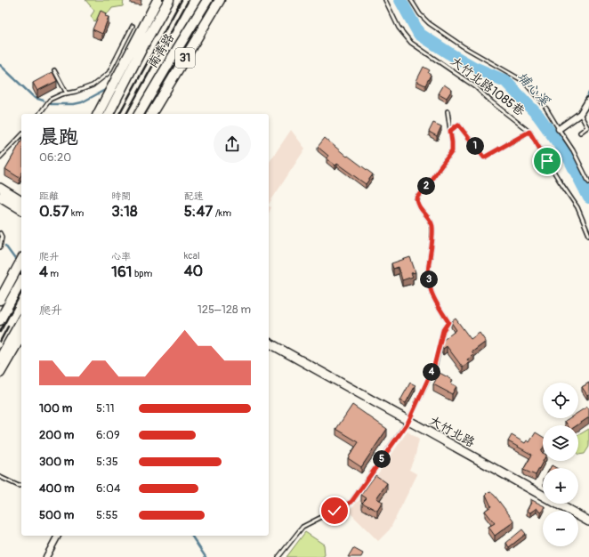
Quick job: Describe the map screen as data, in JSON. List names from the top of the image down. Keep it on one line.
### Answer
{"streets":{"main road":["南青路","31"],"street":["大竹北路"],"lane":["大竹北路1085巷"]},"water":["埔心溪"],"page":{"heading":["晨跑","06:20"],"pins":["1","2","3","4","5"],"stats":[["距離","0.57 km"],["時間","3:18"],["配速","5:47 /km"],["爬升","4 m"],["心率","161 bpm"],["kcal","40"]],"chart":["爬升","125–128 m"],"map_buttons":["+","−"],"list":[{"name":"100 m","note":"5:11"},{"name":"200 m","note":"6:09"},{"name":"300 m","note":"5:35"},{"name":"400 m","note":"6:04"},{"name":"500 m","note":"5:55"}]}}
